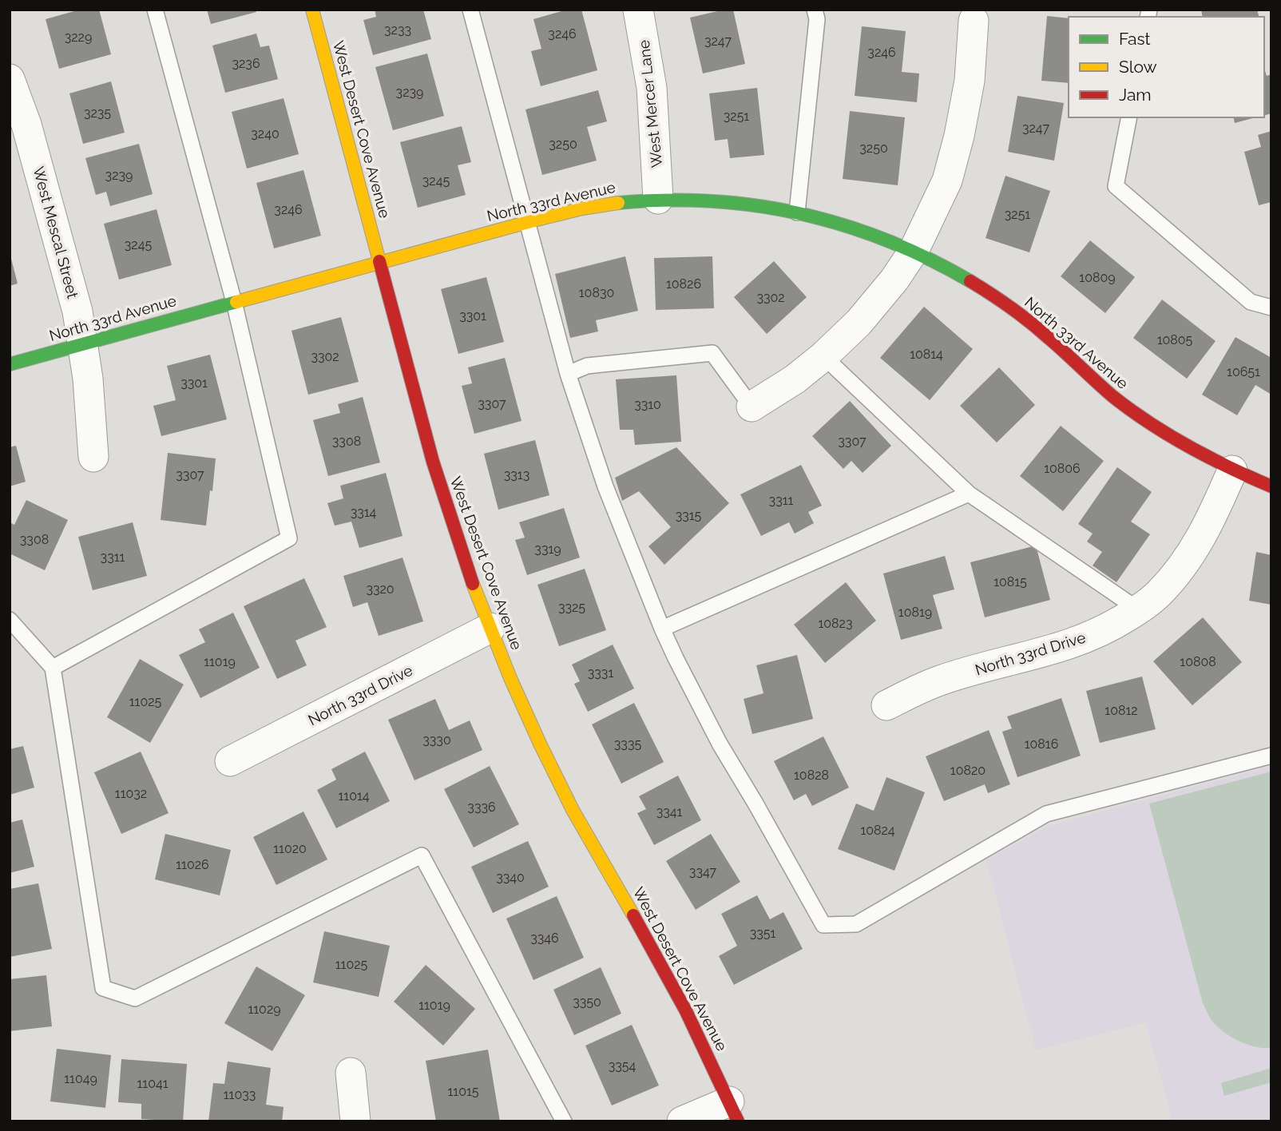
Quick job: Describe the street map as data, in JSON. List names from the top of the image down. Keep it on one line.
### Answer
{"streets":{"street":["West Mercer Lane","West Desert Cove Avenue","North 33rd Avenue","West Mescal Street","North 33rd Drive"]},"crossings":[["West Mercer Lane","North 33rd Avenue"],["West Desert Cove Avenue","North 33rd Avenue"],["West Desert Cove Avenue","North 33rd Drive"],["North 33rd Avenue","West Mescal Street"],["North 33rd Avenue","North 33rd Drive"]],"house_numbers":["3233","3246","3229","3247","3246","3236","3239","3235","3251","3247","3240","3250","3250","3239","3245","3246","3251","3245","10809","10826","10830","3302","3301","10805","10814","3302","10651","3301","3307","3310","3308","3307","10806","3307","3313","3311","3314","3315","3308","3319","3311","10815","3320","3325","10819","10823","11019","10808","3331","11025","10812","3330","3335","10816","10820","10828","11032","11014","3336","3341","10824","11020","11026","3347","3340","3351","3346","11025","3350","11019","11029","3354","11049","11041","11015","11033"],"legend":["Fast","Slow","Jam"]}
